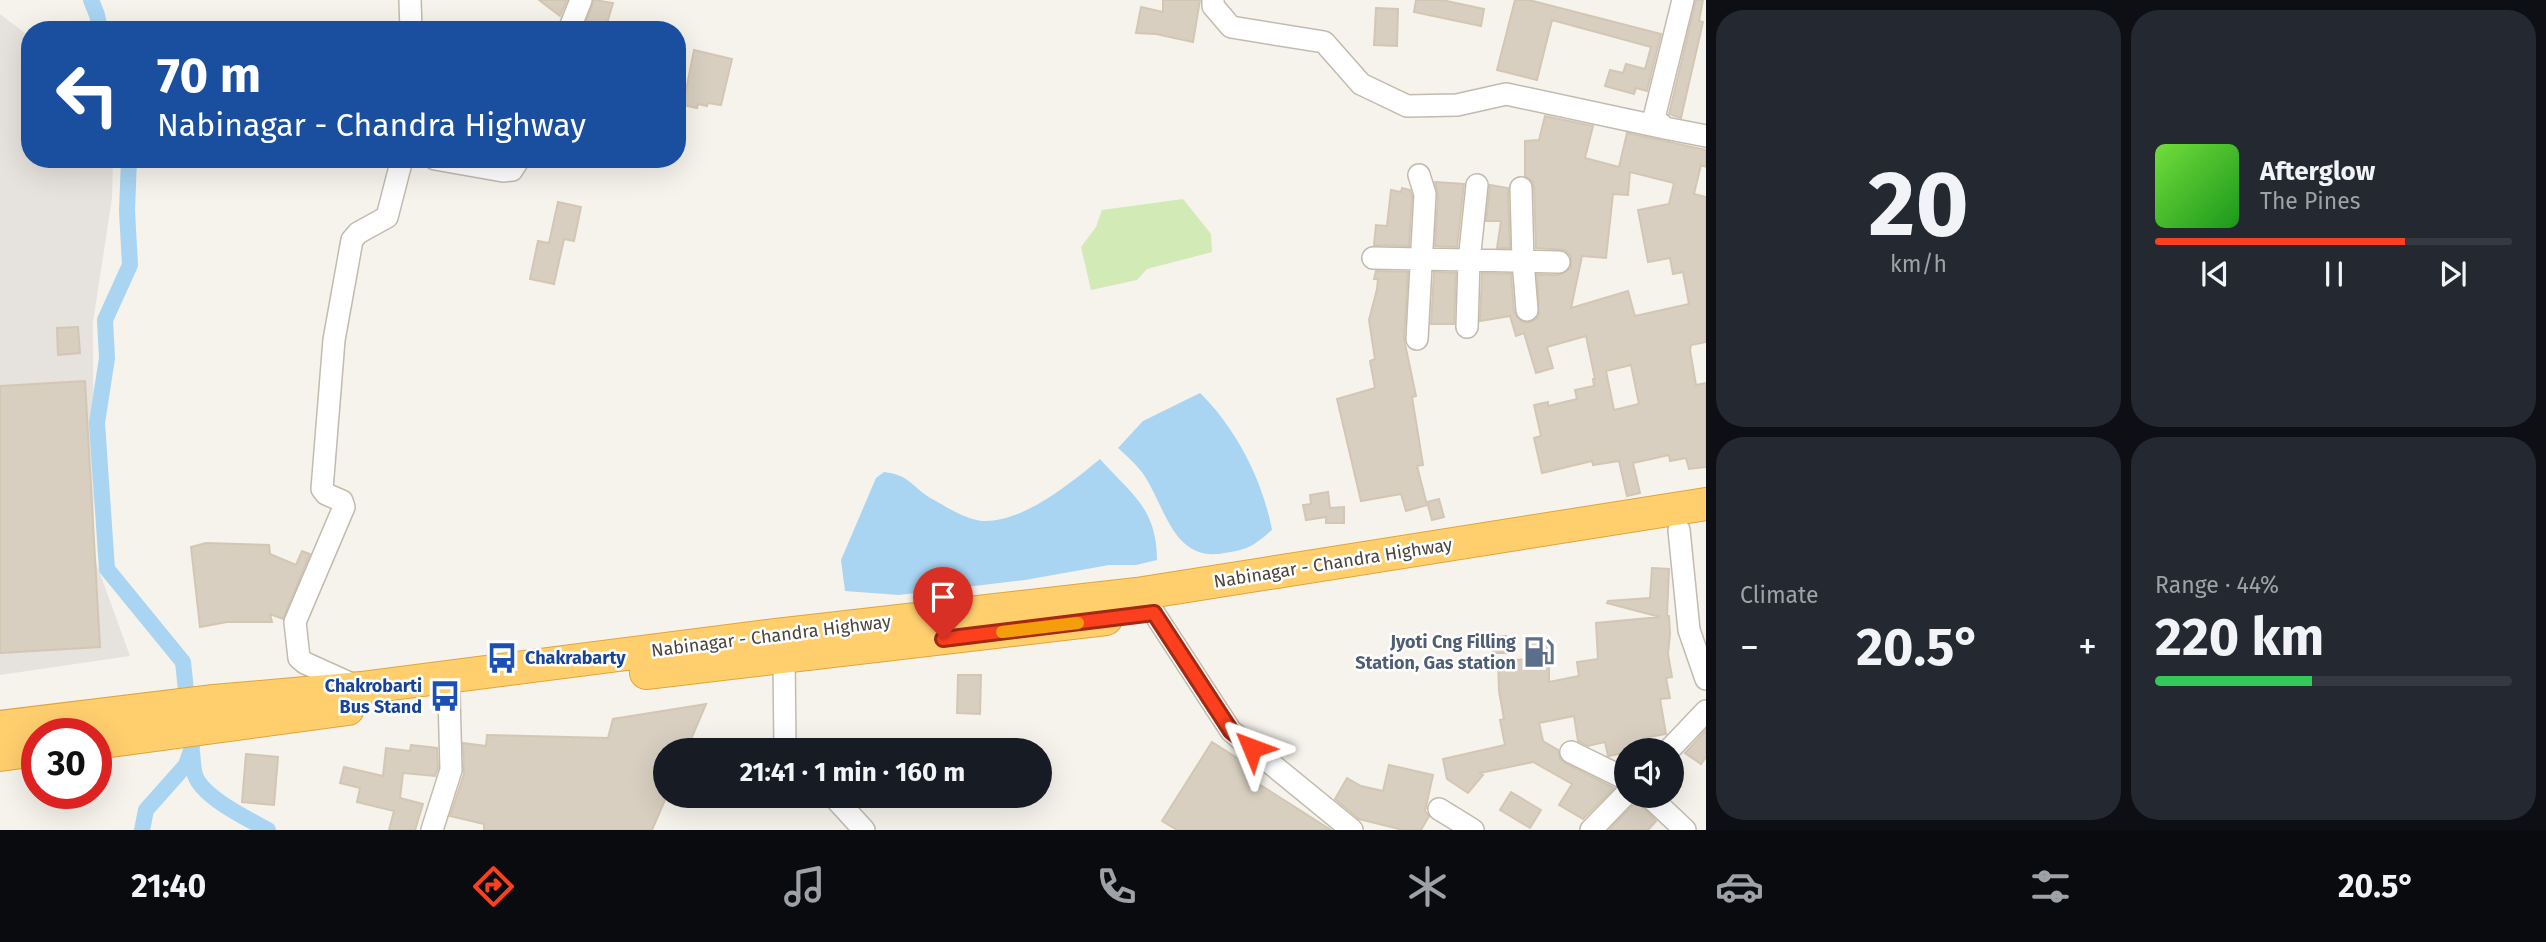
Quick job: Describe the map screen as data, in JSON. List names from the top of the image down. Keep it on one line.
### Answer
{"streets":{"highway":["Nabinagar - Chandra Highway"]},"places":{"fuel station":["Jyoti Cng Filling Station, Gas station"],"bus stop":["Chakrabarty","Chakrobarti Bus Stand"]},"page":{"tile":[["20","km/h"],"Climate",["Range · 44%","220 km"]],"turn":["70 m","Nabinagar - Chandra Highway"],"song":["Afterglow","The Pines"],"heat":["−","20.5°","+"],"limit":"30","trip":"21:41 · 1 min · 160 m","tabs":["21:40","20.5°"]}}
